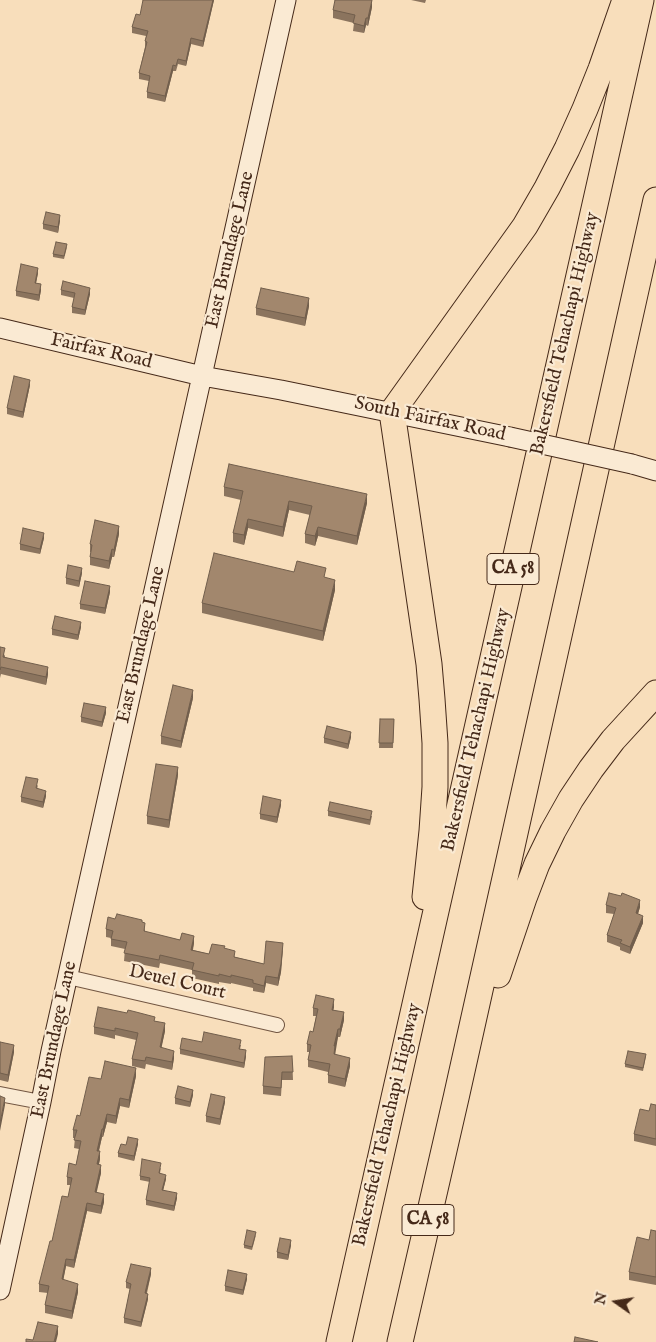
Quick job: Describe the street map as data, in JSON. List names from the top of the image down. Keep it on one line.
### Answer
{"streets":{"highway":["Bakersfield Tehachapi Highway","CA 58"],"main road":["East Brundage Lane","Fairfax Road","South Fairfax Road"],"street":["Deuel Court"]},"crossings":[["East Brundage Lane","Fairfax Road"],["East Brundage Lane","South Fairfax Road"],["East Brundage Lane","Deuel Court"],["Fairfax Road","South Fairfax Road"]],"north":"left"}
